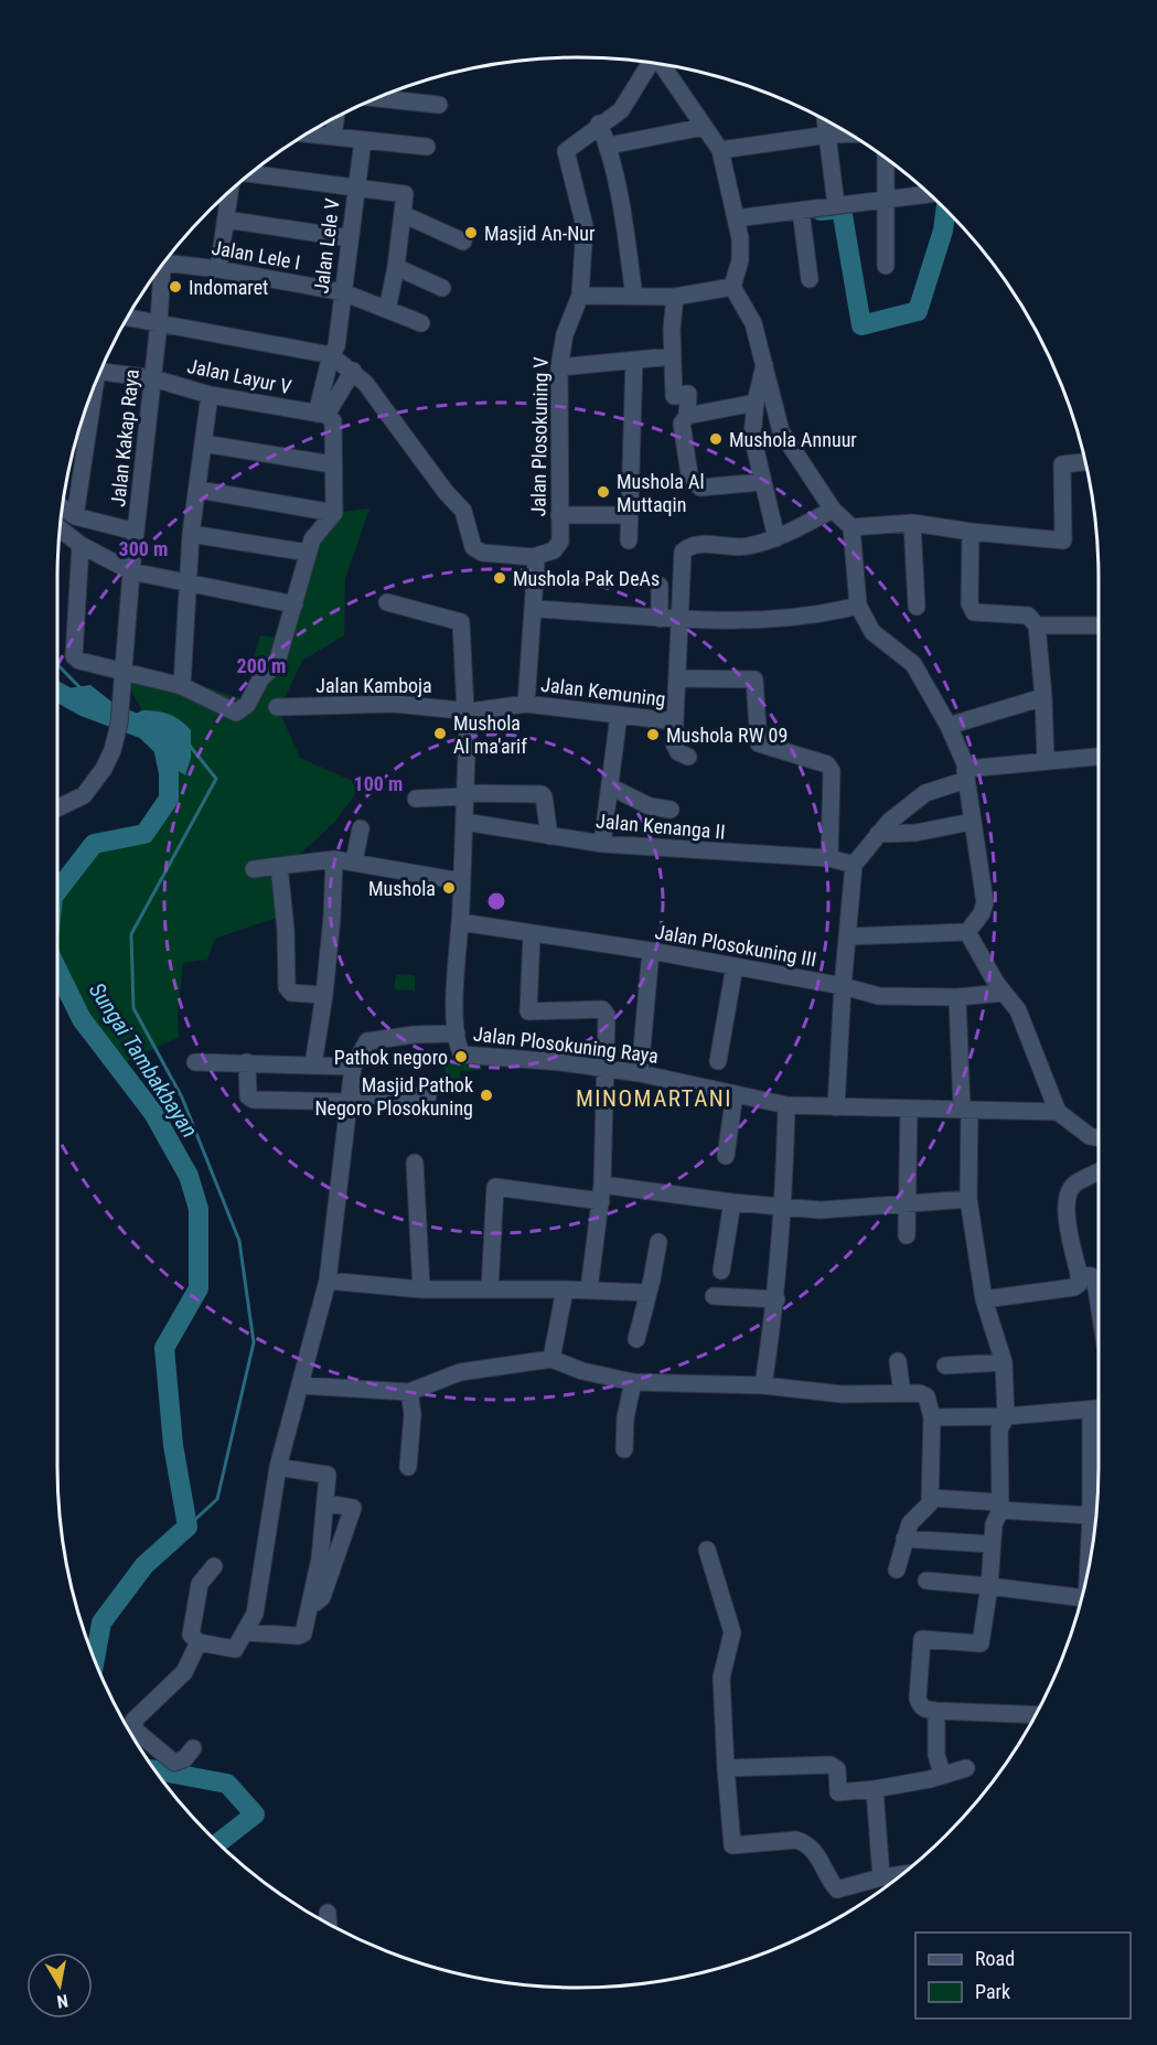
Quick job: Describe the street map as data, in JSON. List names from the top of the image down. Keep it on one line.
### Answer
{"streets":{"street":["Jalan Lele V","Jalan Lele I","Jalan Layur V","Jalan Plosokuning V","Jalan Kakap Raya","Jalan Kamboja","Jalan Kemuning","Jalan Kenanga II","Jalan Plosokuning III","Jalan Plosokuning Raya"]},"crossings":[["Jalan Lele V","Jalan Lele I"],["Jalan Lele V","Jalan Layur V"],["Jalan Layur V","Jalan Kakap Raya"],["Jalan Kamboja","Jalan Plosokuning Raya"],["Jalan Kenanga II","Jalan Plosokuning Raya"],["Jalan Plosokuning III","Jalan Plosokuning Raya"]],"districts":["MINOMARTANI"],"water":["Sungai Tambakbayan"],"places":["Masjid An-Nur","Indomaret","Mushola Annuur","Mushola Al Muttaqin","Mushola Pak DeAs","Mushola Al ma'arif","Mushola RW 09","Mushola","Pathok negoro","Masjid Pathok Negoro Plosokuning"],"legend":["Road","Park"],"north":"bottom","rings":["300 m","200 m","100 m"]}
